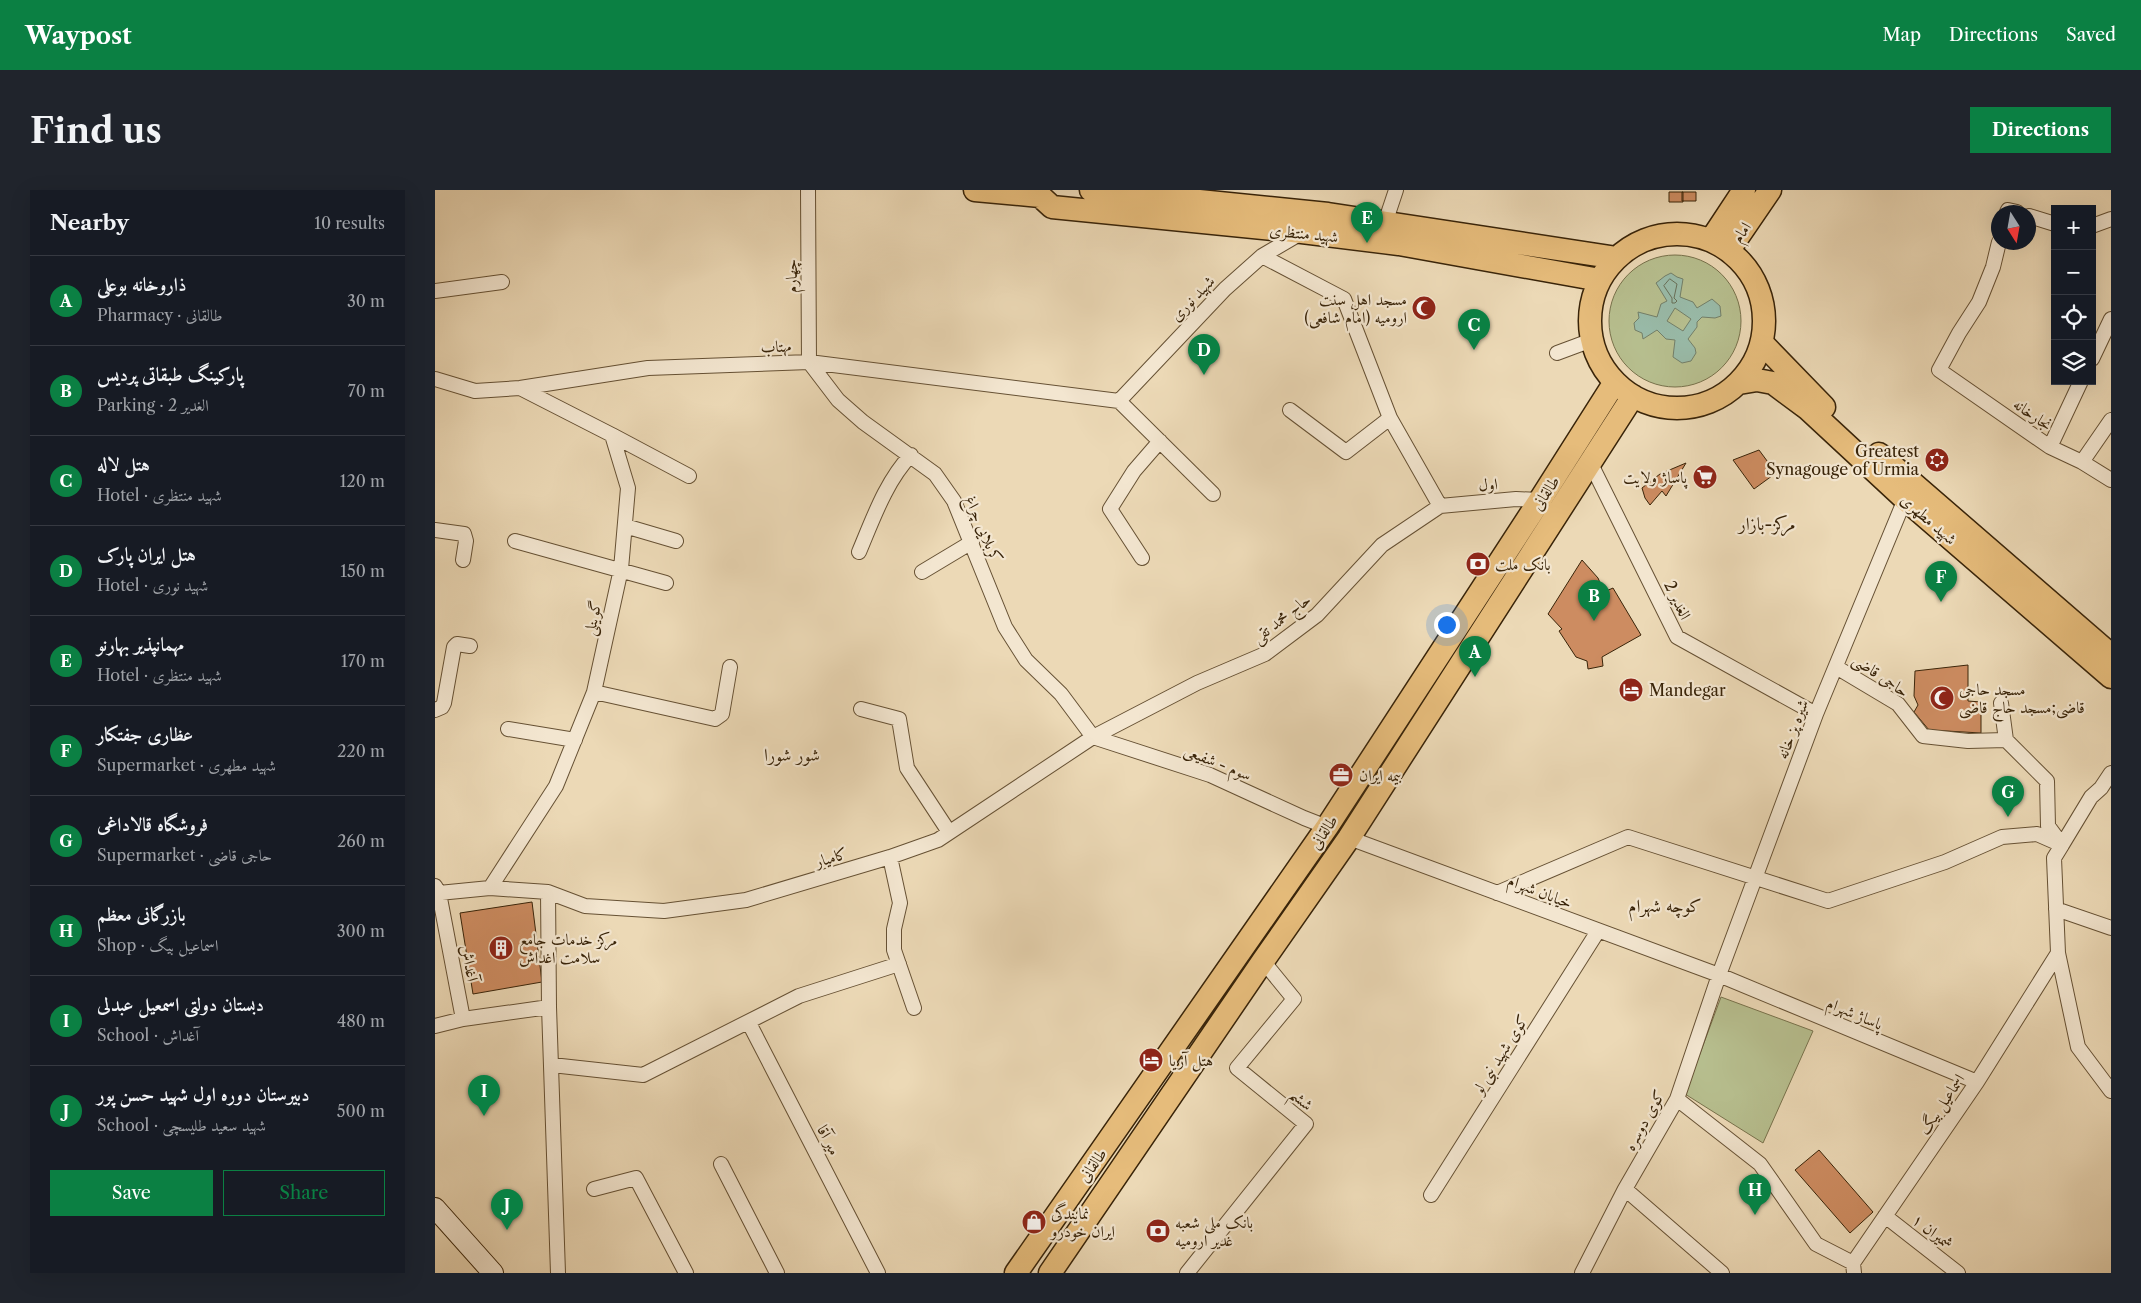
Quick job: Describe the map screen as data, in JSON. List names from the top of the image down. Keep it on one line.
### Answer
{"streets":{"main road":["امام","شهید منتظری","طالقانی","شهید مطهری"],"street":["چهارم","شهید نوری","مهتاب","نجارخانه","اول","کربلایی چراغ","2 الغدیر","گوینلی","حاج محمد تقی","حاجی قاضی","شیره پز خانه","سوم - شفیعی","کامیار","خیابان شهرام","آغداش","پاساژ شهرام","کوی شهید نبی لو","ششم","اسماعیل بیگ","کوی دوسره","میر آقا","شمیران ۱"]},"crossings":[["امام","شهید منتظری"],["امام","طالقانی"],["امام","شهید مطهری"],["شهید منتظری","شهید نوری"],["شهید منتظری","طالقانی"],["شهید منتظری","شهید مطهری"],["چهارم","مهتاب"],["چهارم","کربلایی چراغ"],["شهید نوری","مهتاب"],["مهتاب","کربلایی چراغ"],["اول","طالقانی"],["اول","حاج محمد تقی"],["طالقانی","شهید مطهری"],["طالقانی","2 الغدیر"],["طالقانی","سوم - شفیعی"],["طالقانی","خیابان شهرام"],["طالقانی","ششم"],["شهید مطهری","شیره پز خانه"],["کربلایی چراغ","حاج محمد تقی"],["کربلایی چراغ","سوم - شفیعی"],["کربلایی چراغ","کامیار"],["2 الغدیر","شیره پز خانه"],["گوینلی","کامیار"],["حاج محمد تقی","سوم - شفیعی"],["حاج محمد تقی","کامیار"],["حاجی قاضی","شیره پز خانه"],["شیره پز خانه","خیابان شهرام"],["شیره پز خانه","پاساژ شهرام"],["شیره پز خانه","کوی دوسره"],["سوم - شفیعی","کامیار"],["کامیار","آغداش"],["خیابان شهرام","پاساژ شهرام"],["خیابان شهرام","کوی شهید نبی لو"],["خیابان شهرام","کوی دوسره"],["پاساژ شهرام","اسماعیل بیگ"],["پاساژ شهرام","کوی دوسره"],["اسماعیل بیگ","شمیران ۱"]],"districts":["مرکز-بازار","شور شورا","کوچه شهرام"],"places":{"mosque":["مسجد اهل سنت ارومیه (امام شافعی)","مسجد حاجی قاضی;مسجد حاج قاضی"],"synagogue":["Greatest Synagouge of Urmia"],"supermarket":["پاساژ ولایت"],"bank":["بانک ملت","بانک ملی شعبه غدیر ارومیه"],"hotel":["Mandegar","هتل آریا"],"office":["بیمه ایران"],"building":["مرکز خدمات جامع سلامت اغداش"],"shop":["نمایندگی ایران خودرو"]},"north":"bottom","page":{"header":"Waypost","nav":["Map","Directions","Saved"],"buttons":["Directions",["Save","Share"]],"title":"Find us","heading":["Nearby","10 results"],"pins":["E","C","D","F","B","A","G","I","H","J"],"map_buttons":["+","−"],"list":[{"mark":"A","name":"ذاروخانه بوعلی","note":"Pharmacy · طالقانی","value":"30 m"},{"mark":"B","name":"پارکینگ طبقاتی پردیس","note":"Parking · 2 الغدیر","value":"70 m"},{"mark":"C","name":"هتل لاله","note":"Hotel · شهید منتظری","value":"120 m"},{"mark":"D","name":"هتل ایران پارک","note":"Hotel · شهید نوری","value":"150 m"},{"mark":"E","name":"مهمانپذیر بهارنو","note":"Hotel · شهید منتظری","value":"170 m"},{"mark":"F","name":"عظاری جفتکار","note":"Supermarket · شهید مطهری","value":"220 m"},{"mark":"G","name":"فروشگاه قالاداغی","note":"Supermarket · حاجی قاضی","value":"260 m"},{"mark":"H","name":"بازرگانی معظم","note":"Shop · اسماعیل بیگ","value":"300 m"},{"mark":"I","name":"دبستان دولتی اسمعیل عبدلی","note":"School · آغداش","value":"480 m"},{"mark":"J","name":"دبیرستان دوره اول شهید حسن پور","note":"School · شهید سعید طلیسچی","value":"500 m"}]}}
